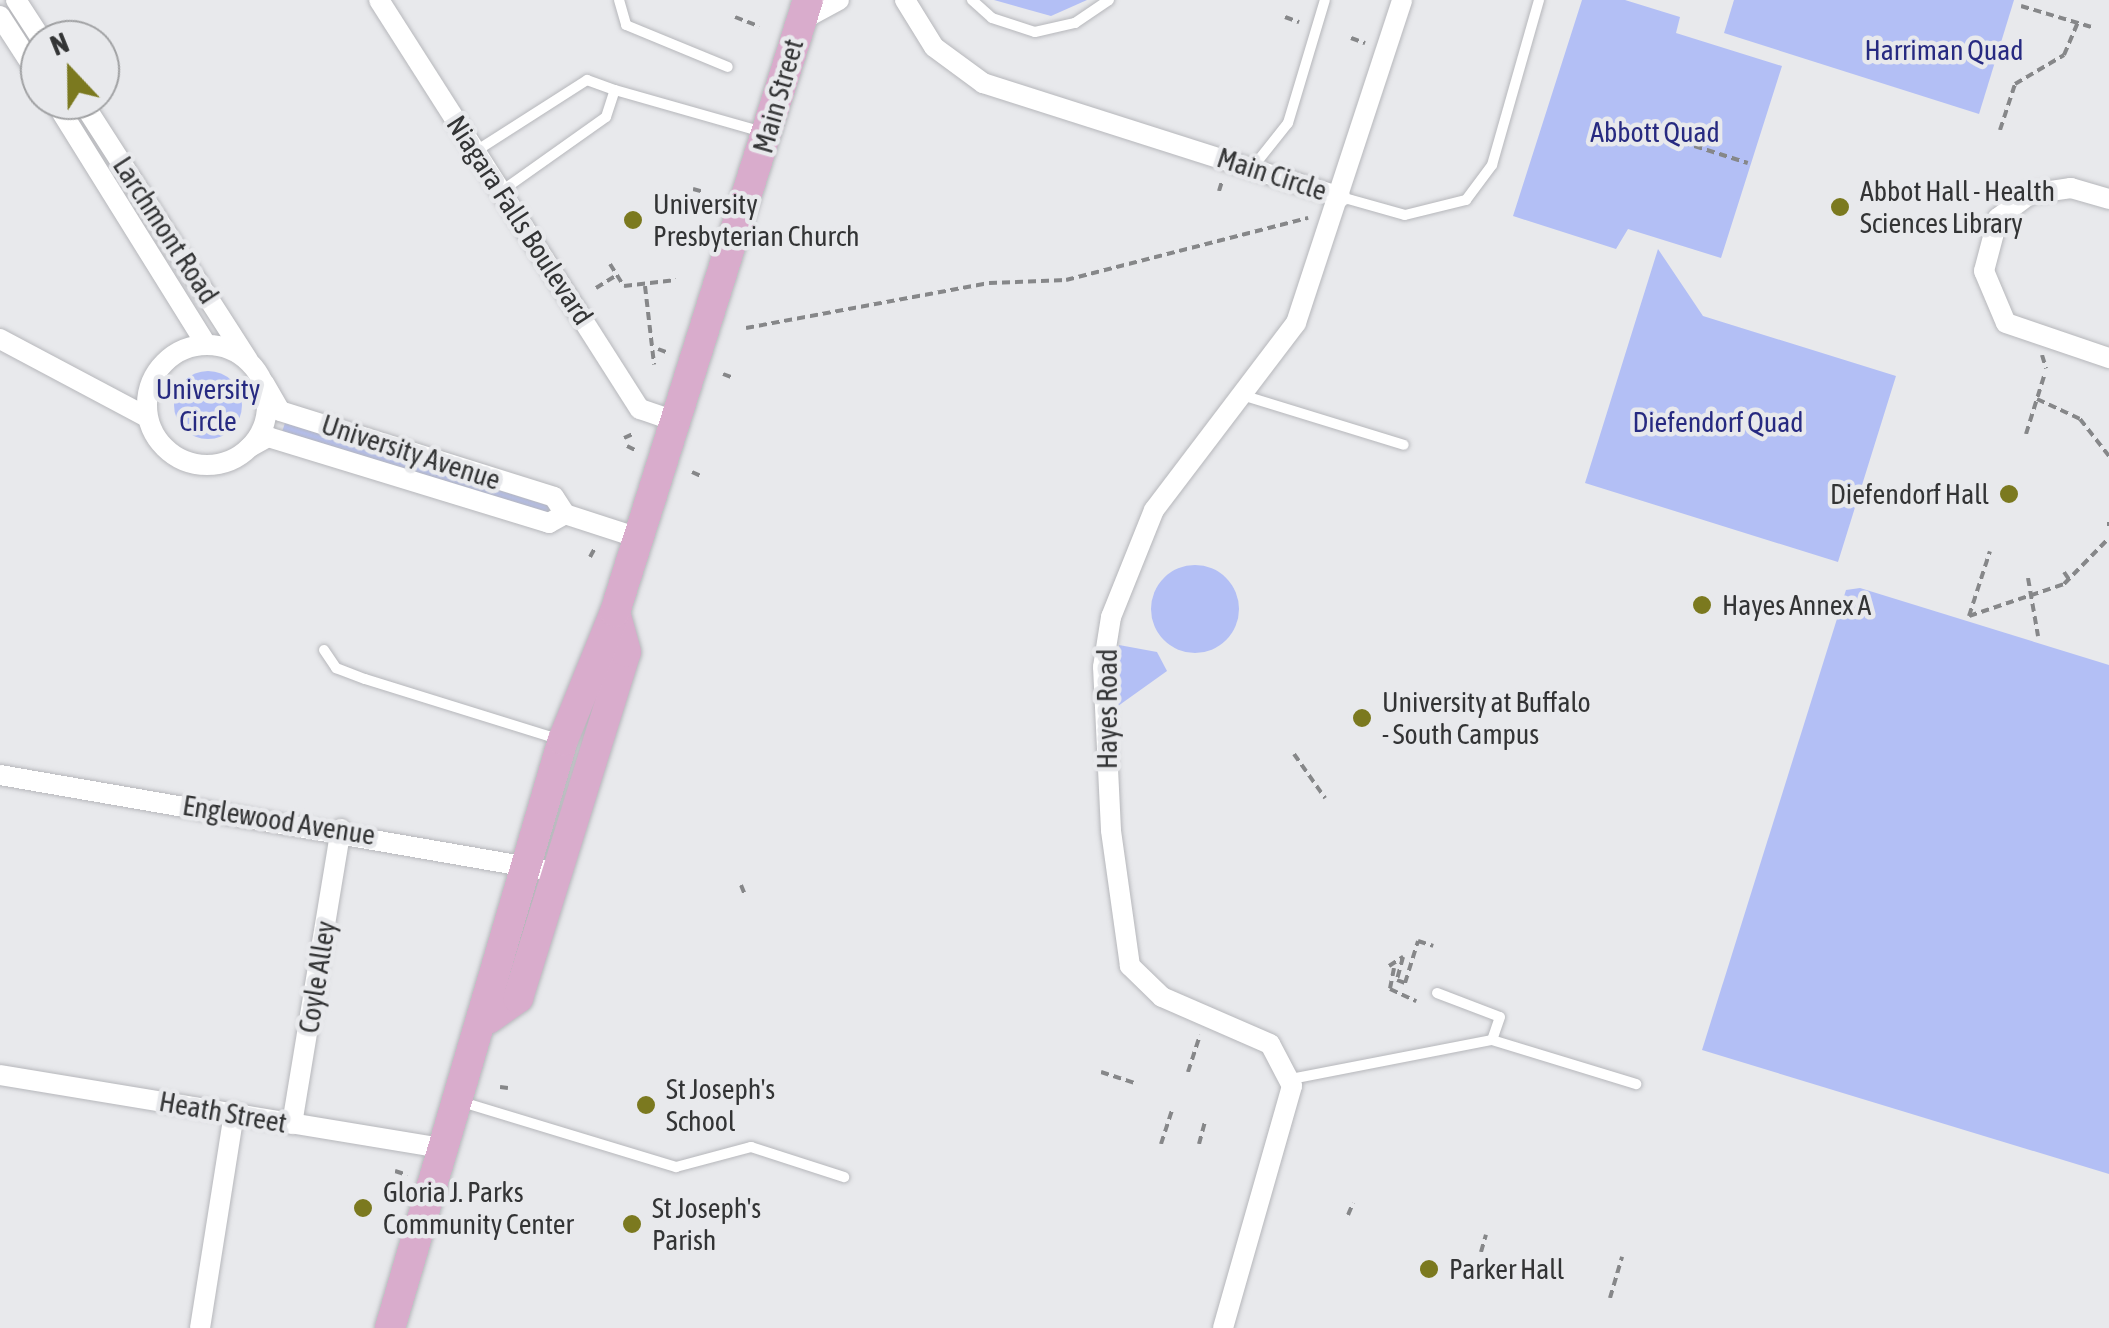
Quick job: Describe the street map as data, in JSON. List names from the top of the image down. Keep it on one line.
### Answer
{"streets":{"main road":["Main Street"],"street":["Main Circle","Niagara Falls Boulevard","Larchmont Road","University Avenue","Hayes Road","Englewood Avenue","Coyle Alley","Heath Street"]},"crossings":[["Main Street","Niagara Falls Boulevard"],["Main Street","University Avenue"],["Main Street","Englewood Avenue"],["Main Circle","Hayes Road"],["Larchmont Road","University Avenue"],["Englewood Avenue","Coyle Alley"],["Coyle Alley","Heath Street"]],"parks":["Harriman Quad","Abbott Quad","University Circle","Diefendorf Quad"],"places":["Abbot Hall - Health Sciences Library","University Presbyterian Church","Diefendorf Hall","Hayes Annex A","University at Buffalo - South Campus","St Joseph's School","Gloria J. Parks Community Center","St Joseph's Parish","Parker Hall"],"north":"top"}
